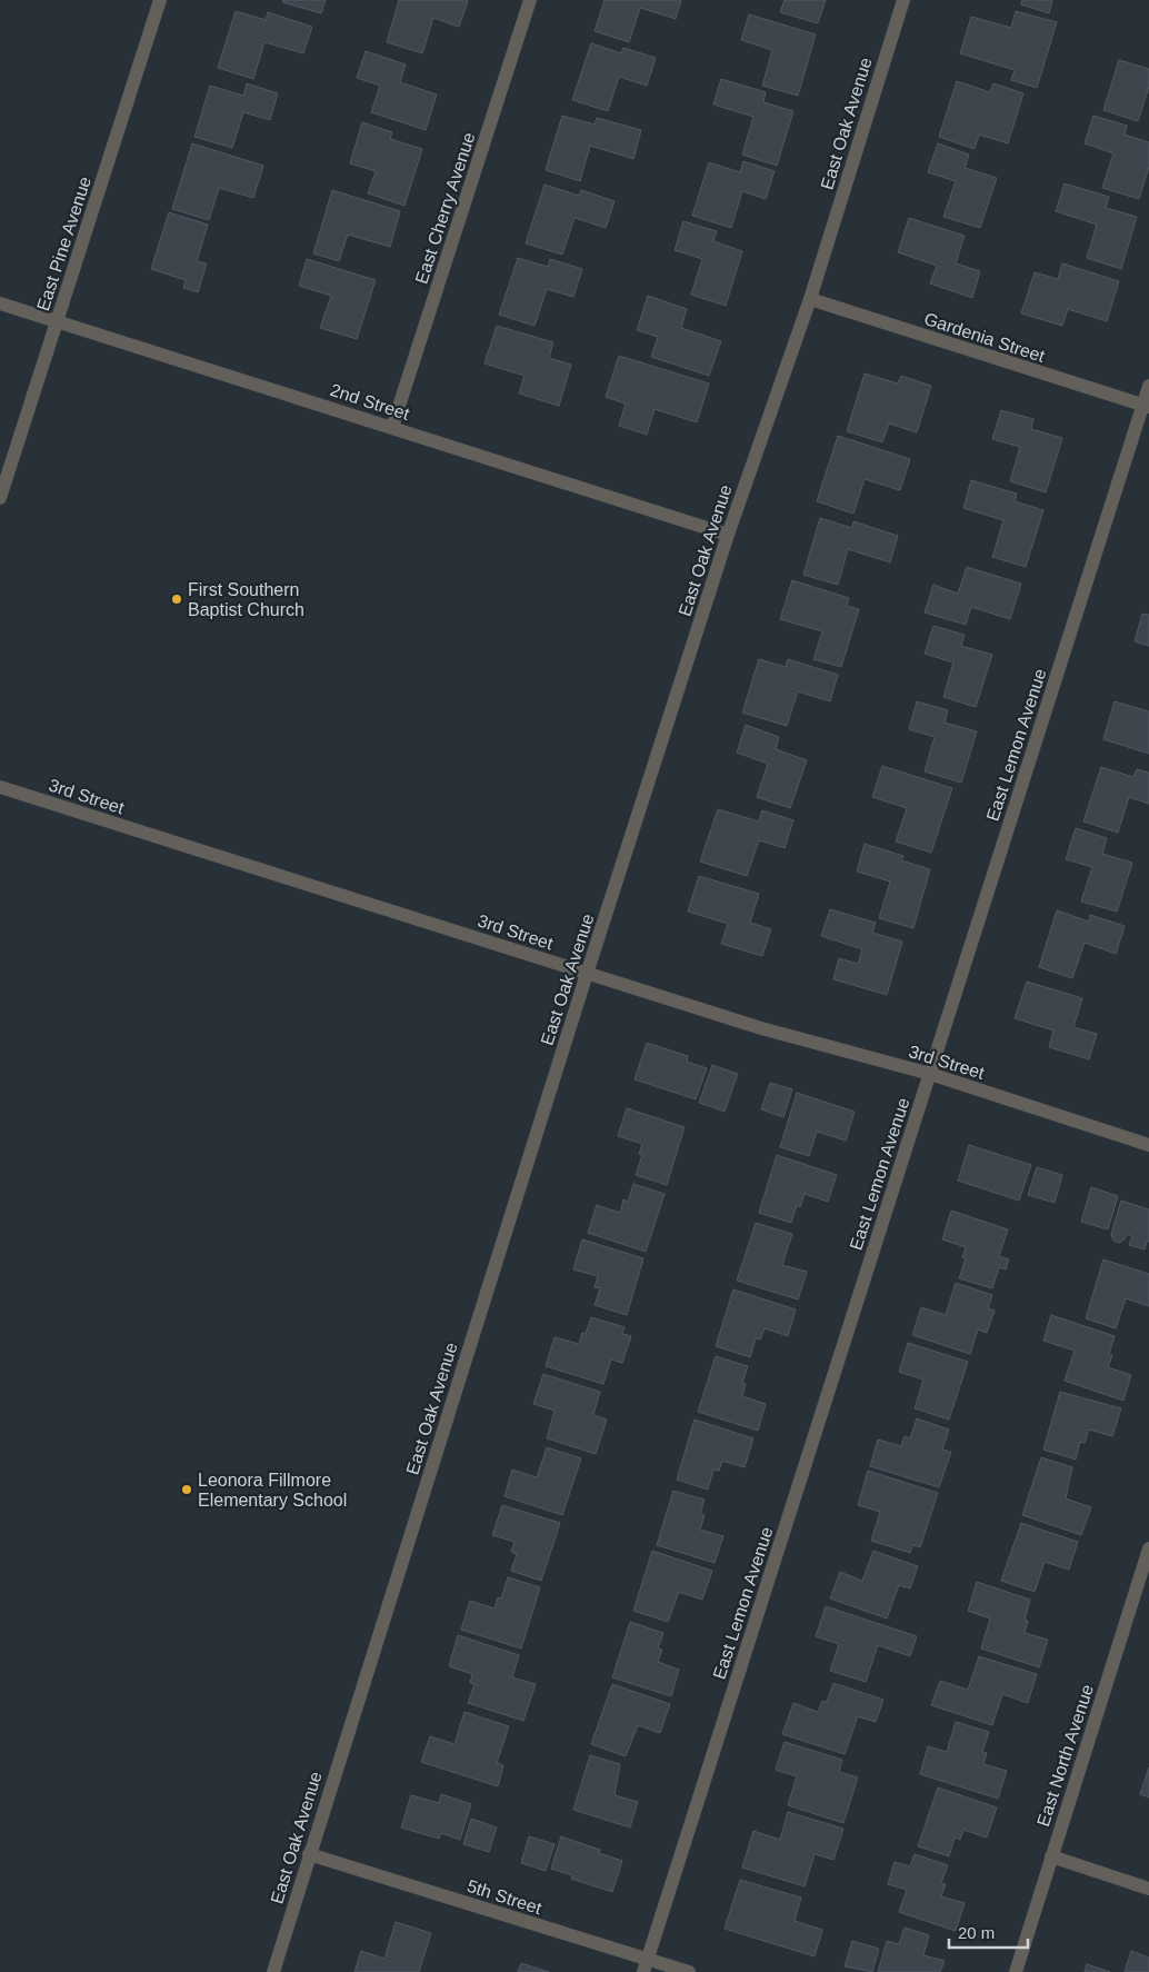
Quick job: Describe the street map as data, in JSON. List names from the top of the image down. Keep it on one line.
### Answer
{"streets":{"street":["East Oak Avenue","East Cherry Avenue","East Pine Avenue","Gardenia Street","2nd Street","East Lemon Avenue","3rd Street","East North Avenue","5th Street"]},"crossings":[["East Oak Avenue","Gardenia Street"],["East Oak Avenue","2nd Street"],["East Oak Avenue","3rd Street"],["East Oak Avenue","5th Street"],["East Cherry Avenue","2nd Street"],["East Pine Avenue","2nd Street"],["Gardenia Street","East Lemon Avenue"],["East Lemon Avenue","3rd Street"],["East Lemon Avenue","5th Street"]],"places":["First Southern Baptist Church","Leonora Fillmore Elementary School"],"scale_bar":"20 m"}
